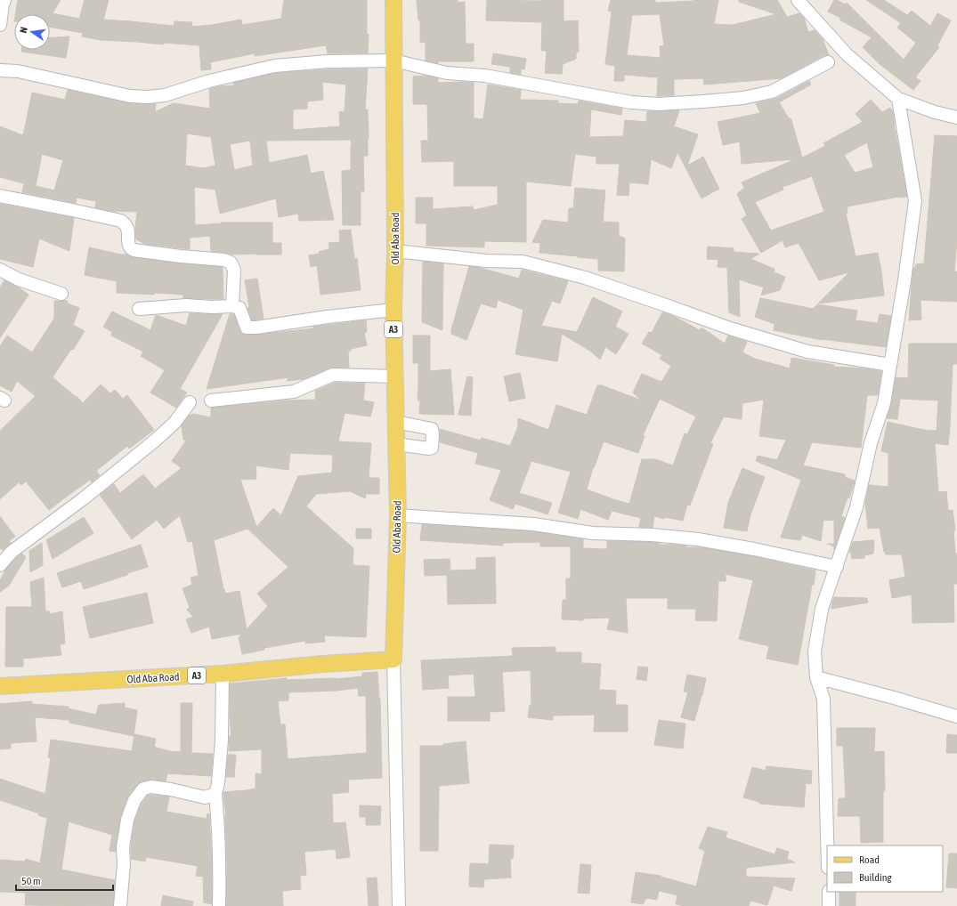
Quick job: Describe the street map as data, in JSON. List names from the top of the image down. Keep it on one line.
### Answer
{"streets":{"main road":["Old Aba Road","A3"]},"legend":["Road","Building"],"scale_bar":"50 m","north":"left"}
